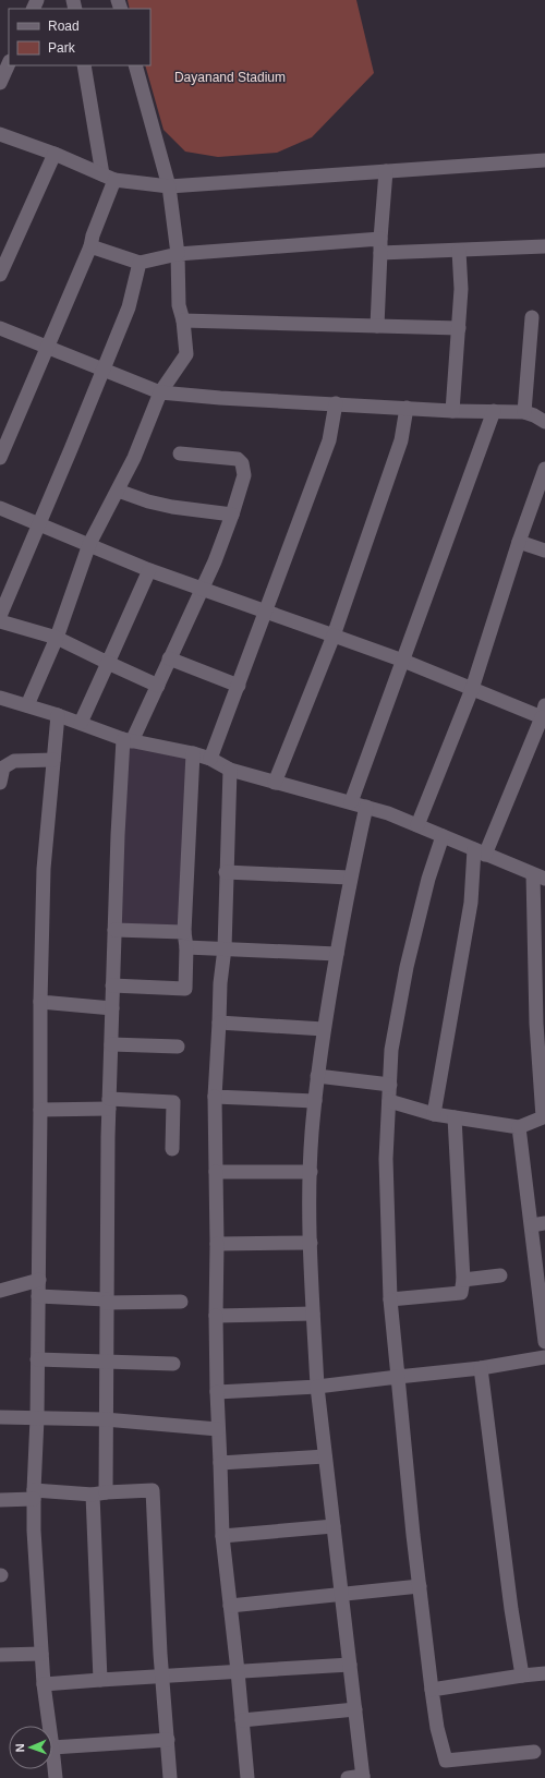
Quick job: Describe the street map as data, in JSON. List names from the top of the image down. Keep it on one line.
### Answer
{"parks":["Dayanand Stadium"],"legend":["Road","Park"],"north":"left"}
